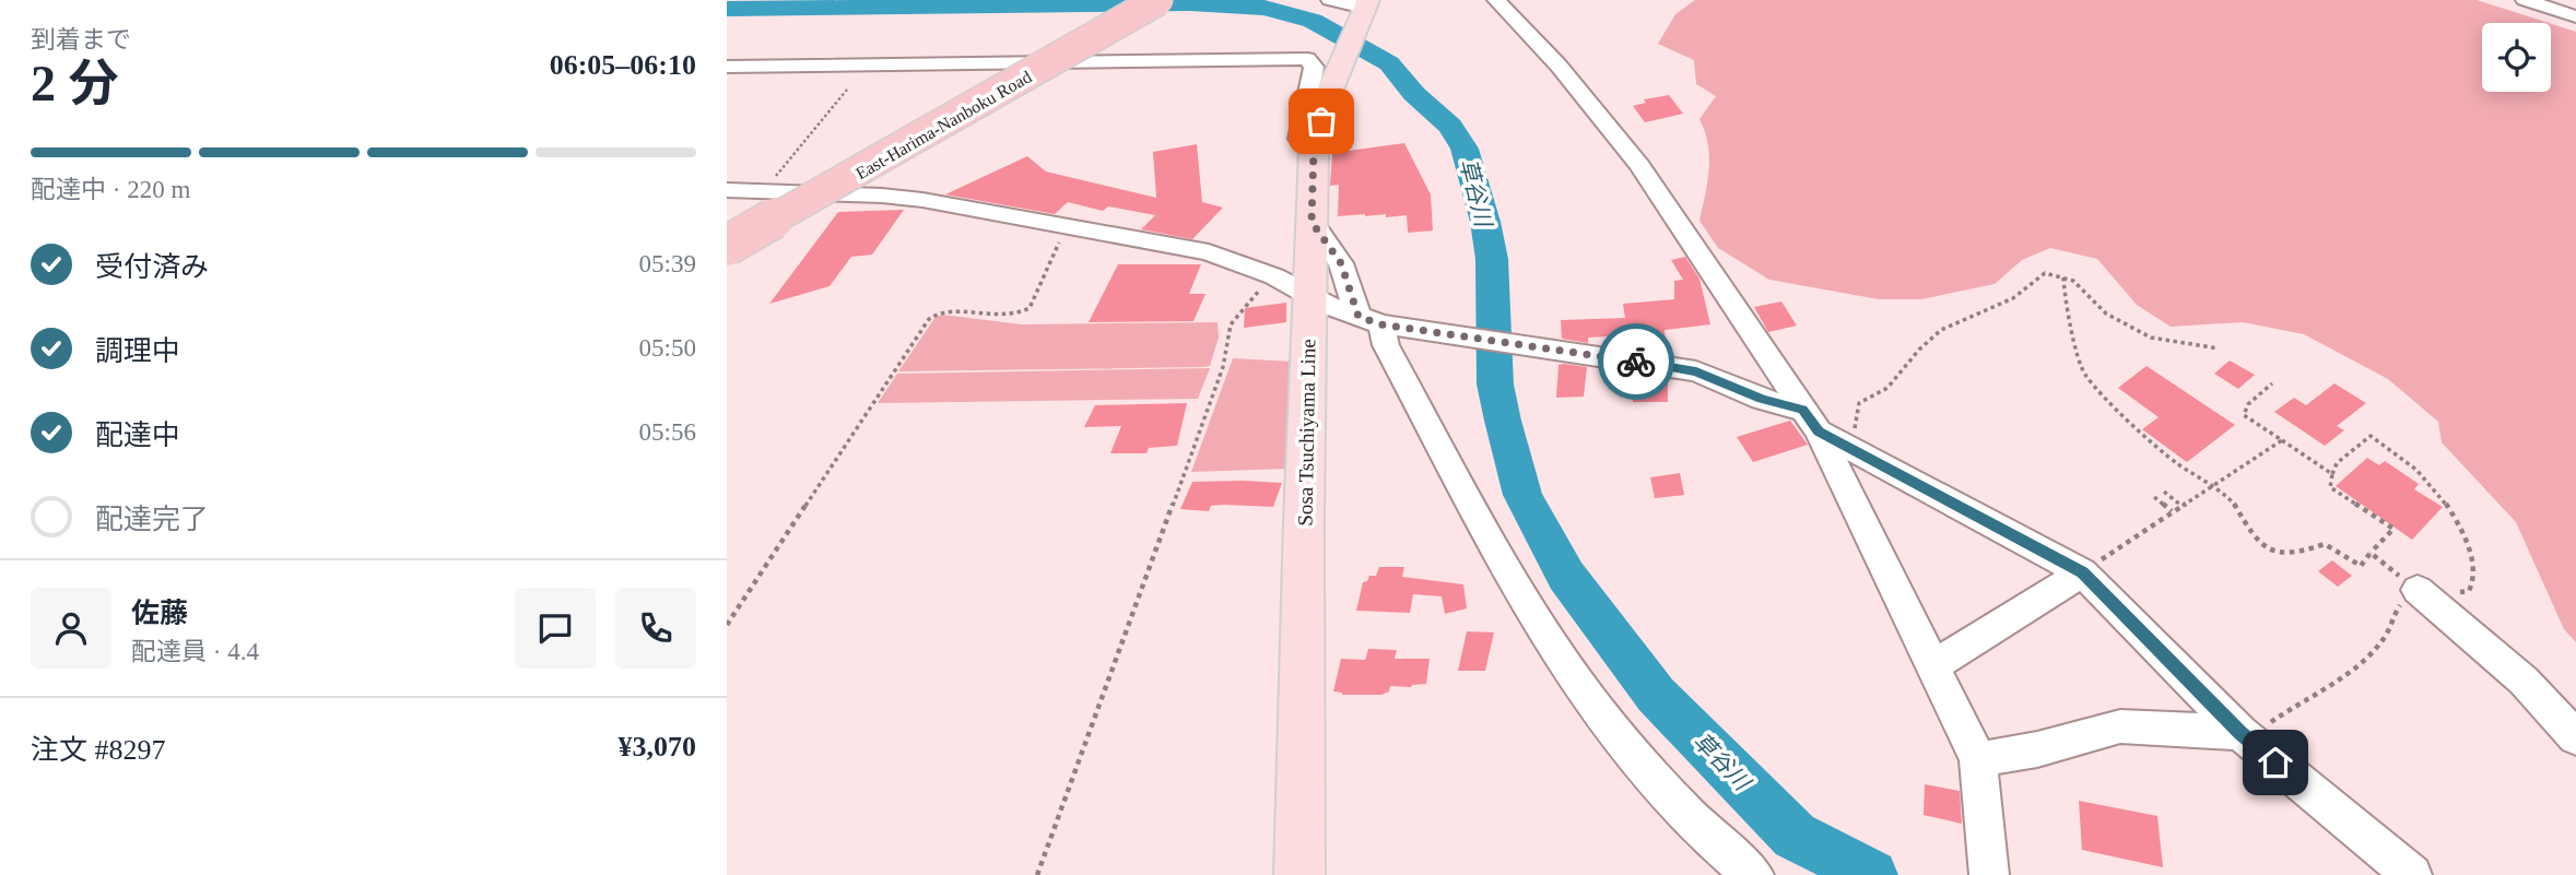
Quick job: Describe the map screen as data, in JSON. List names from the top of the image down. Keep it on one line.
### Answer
{"streets":{"highway":["East-Harima-Nanboku Road"],"main road":["Sosa Tsuchiyama Line"]},"water":["草谷川"],"page":{"heading":["2 分","到着まで","06:05–06:10"],"panel":["佐藤","配達員 · 4.4","注文 #8297","¥3,070"],"bar":"配達中 · 220 m","list":[["受付済み","05:39"],["調理中","05:50"],["配達中","05:56"],"配達完了"]}}
